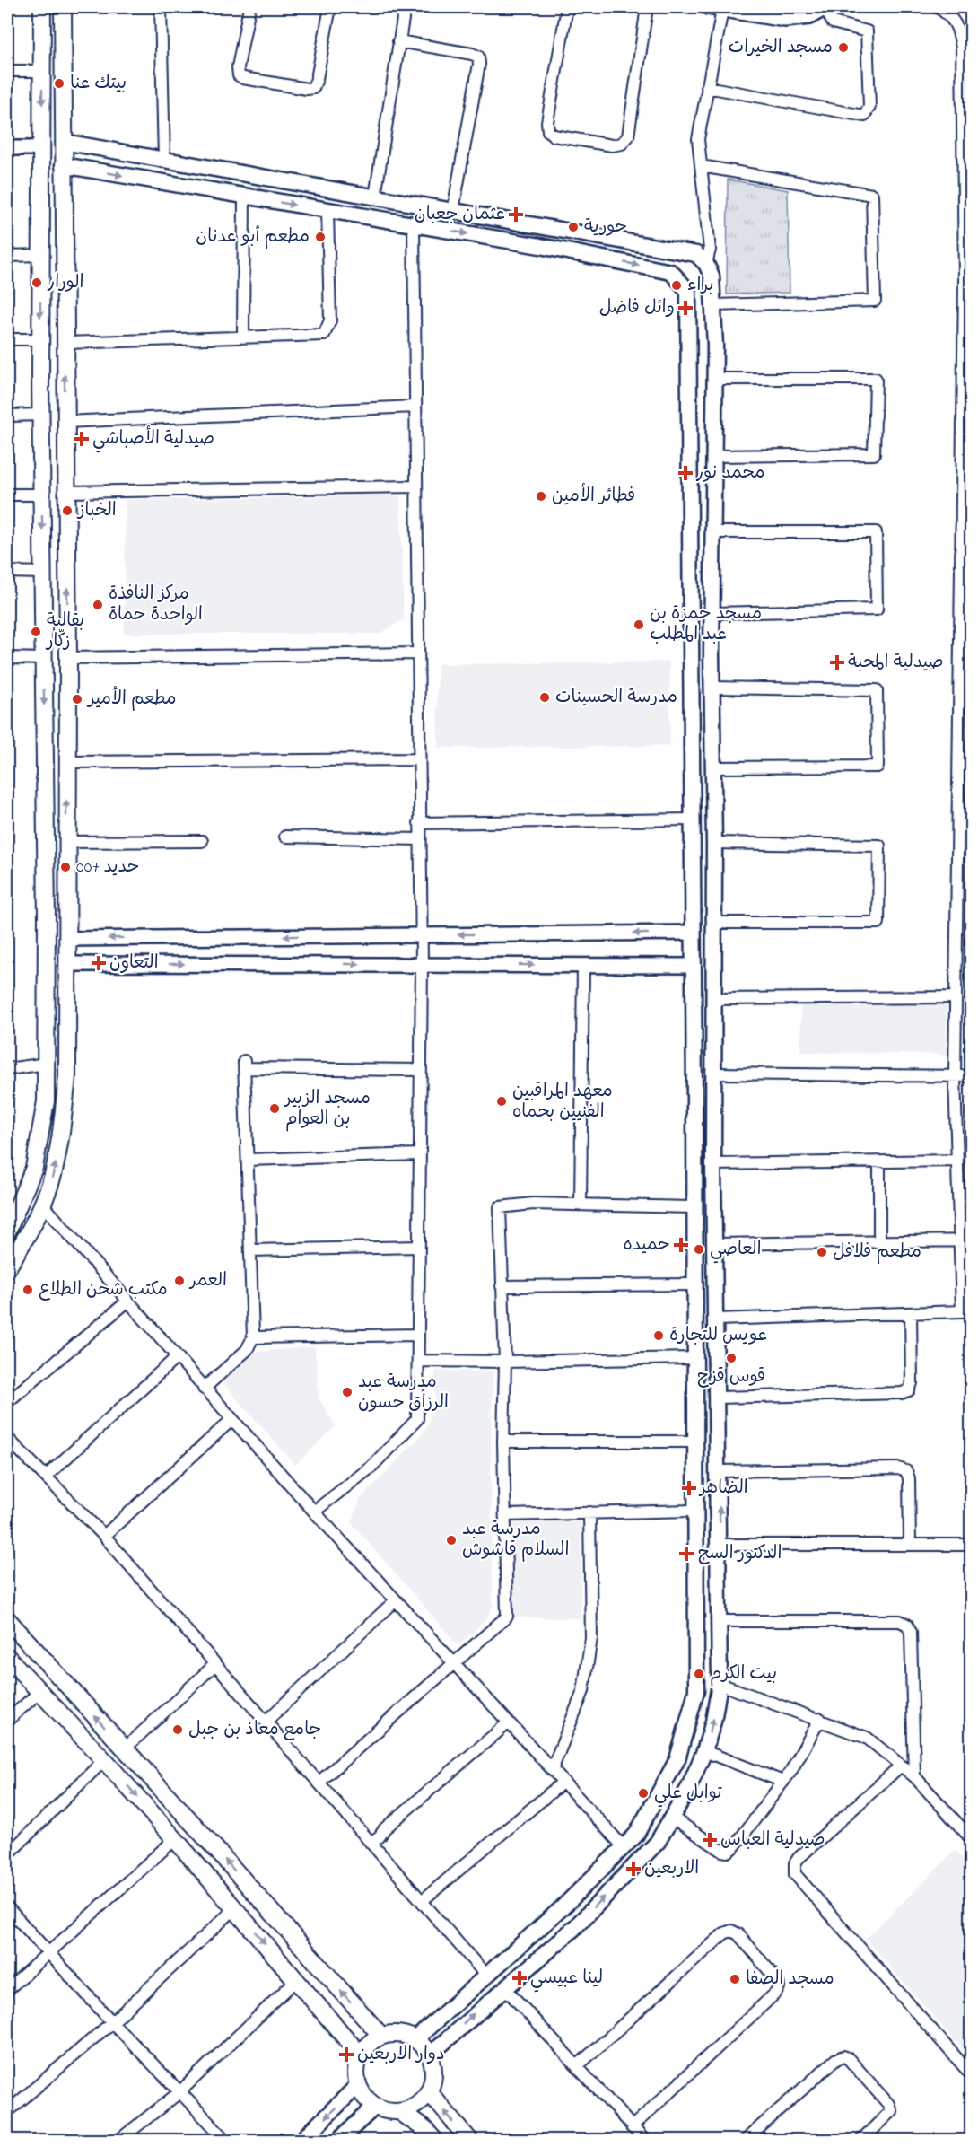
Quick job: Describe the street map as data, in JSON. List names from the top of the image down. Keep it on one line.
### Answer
{"places":{"other":["مسجد الخيرات","بيتك عنا","حورية","مطعم أبو عدنان","الورار","براء","فطائر الأمين","الخباز","مركز النافذة الواحدة حماة","مسجد حمزة بن عبد المطلب","بقالية زكّار","مدرسة الحسينات","مطعم الأمير","حديد 007","معهد المراقبين الفنيين بحماه","مسجد الزبير بن العوام","العاصي","مطعم فلافل","العمر","مكتب شحن الطلاع","عويس للتجارة","قوس قزح","مدرسة عبد الرزاق حسون","مدرسة عبد السلام قاشوش","بيت الكرم","جامع معاذ بن جبل","توابل علي","مسجد الصفا"],"health":["عثمان جعبان","وائل فاضل","صيدلية الأصباشي","محمد نور","صيدلية المحبة","التعاون","حميده","الضاهر","الدكتور السح","صيدلية العباس","الاربعين","لينا عبيسي","دوار الاربعين"]}}
